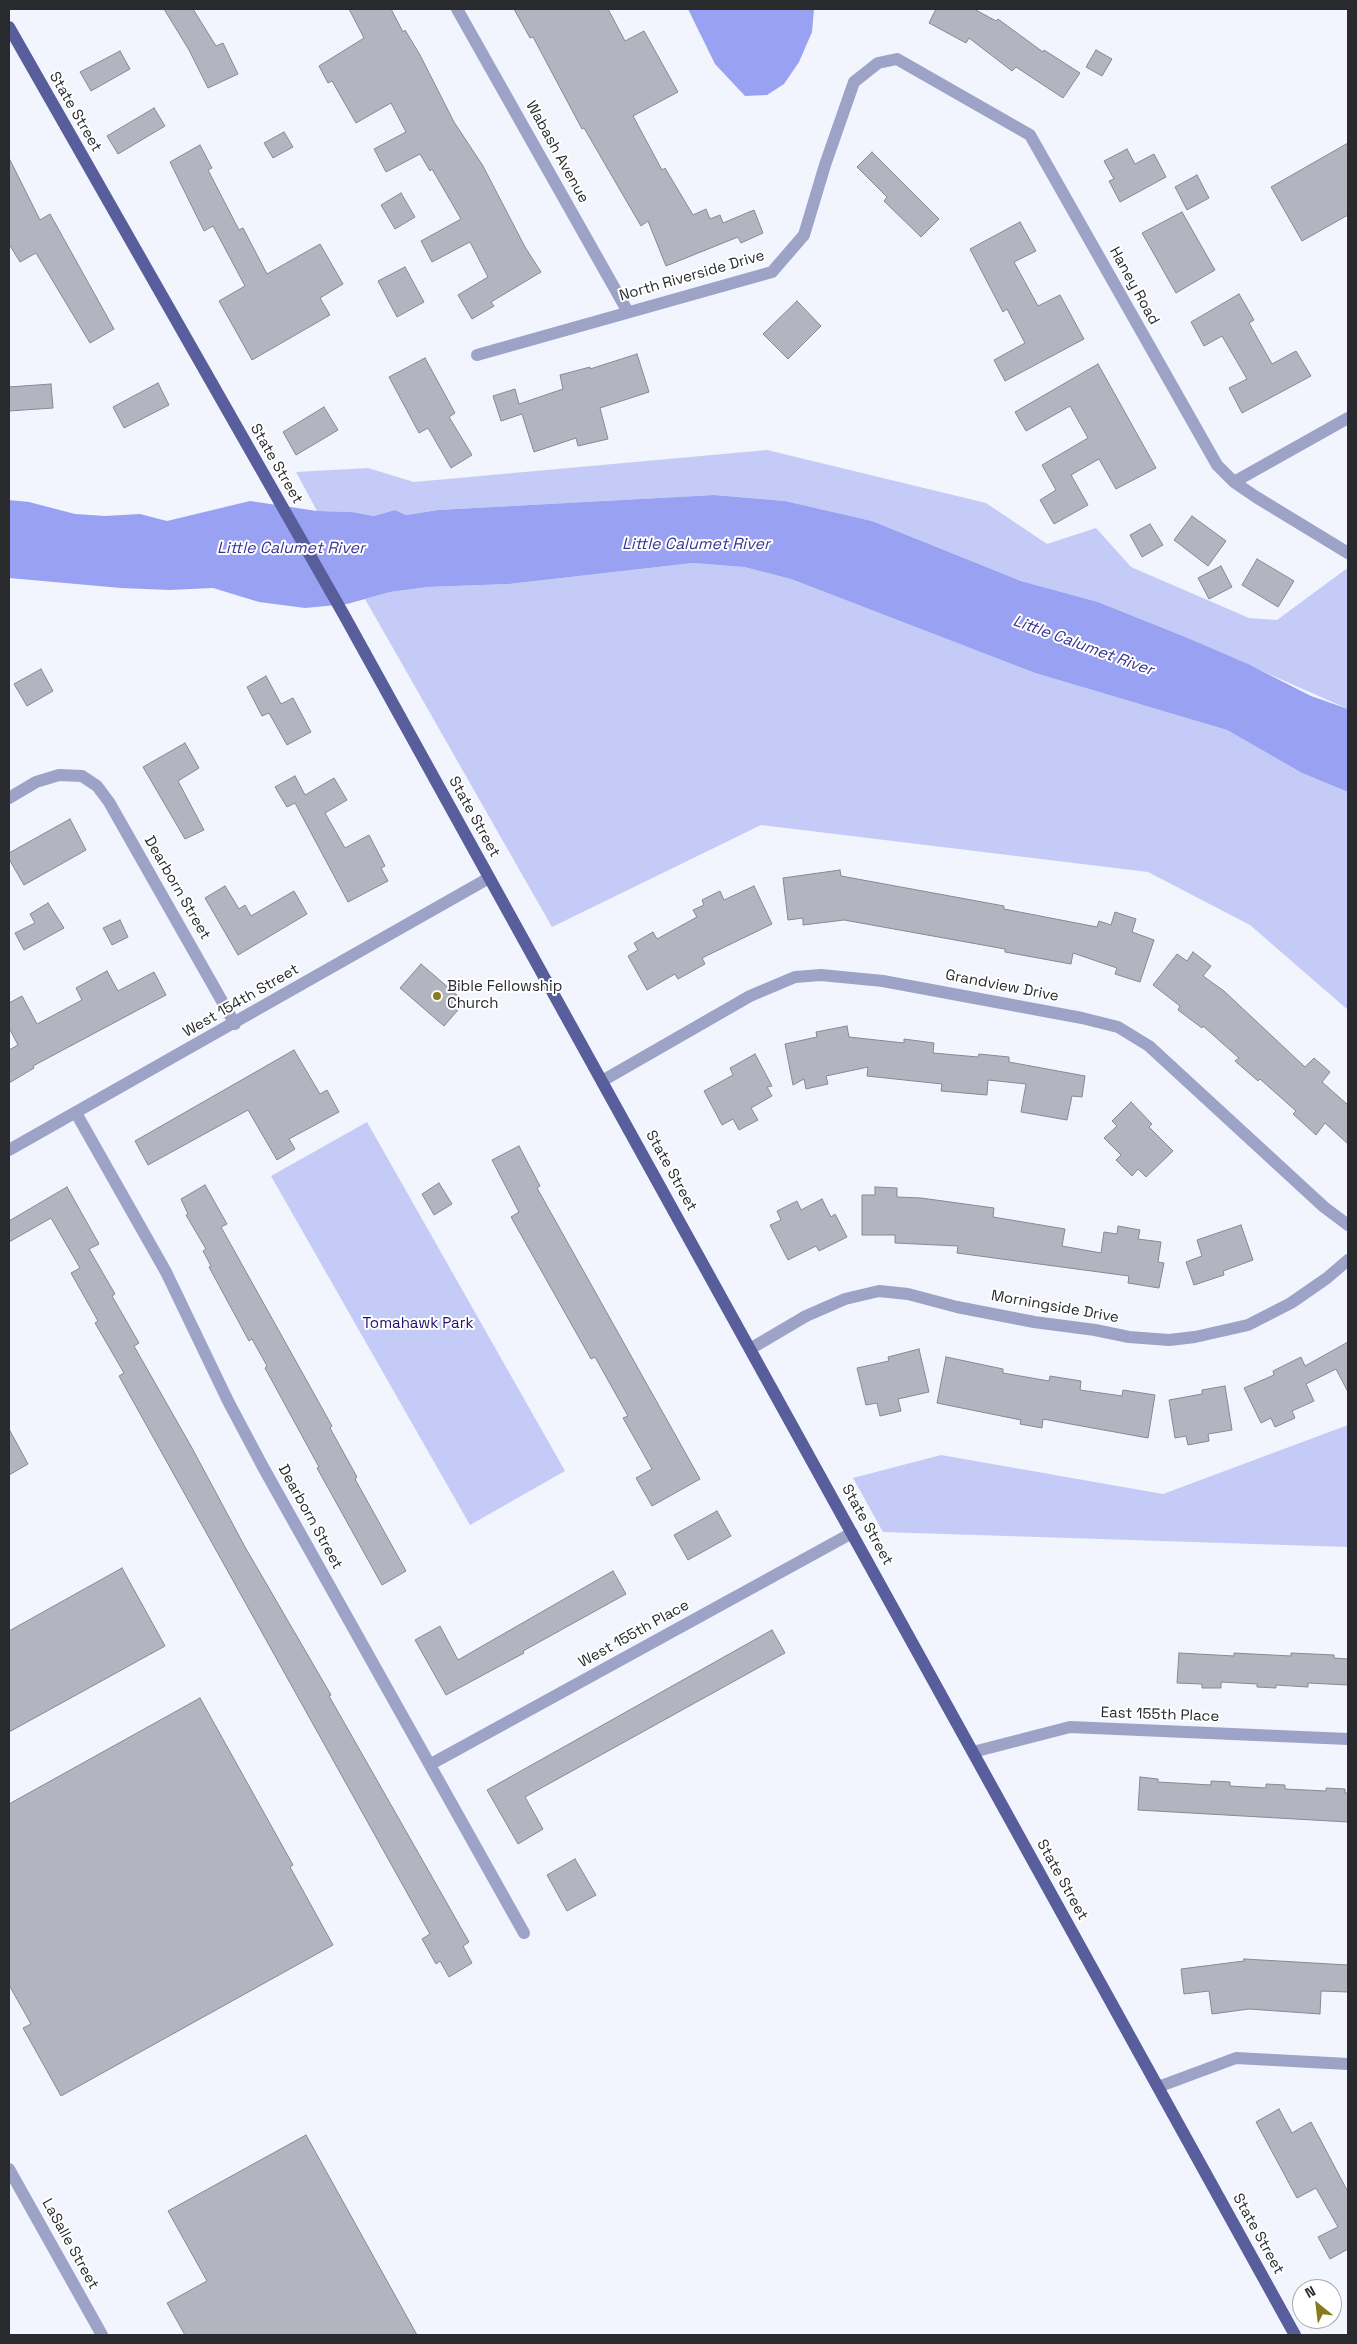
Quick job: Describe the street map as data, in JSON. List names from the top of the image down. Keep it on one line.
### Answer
{"streets":{"main road":["State Street"],"street":["Wabash Avenue","North Riverside Drive","Haney Road","Dearborn Street","Grandview Drive","West 154th Street","Morningside Drive","West 155th Place","East 155th Place","LaSalle Street"]},"crossings":[["State Street","Grandview Drive"],["State Street","West 154th Street"],["State Street","Morningside Drive"],["State Street","West 155th Place"],["State Street","East 155th Place"],["Wabash Avenue","North Riverside Drive"],["North Riverside Drive","Haney Road"],["Dearborn Street","West 154th Street"],["Dearborn Street","West 155th Place"]],"water":["Little Calumet River"],"parks":["Tomahawk Park"],"places":["Bible Fellowship Church"],"north":"top left"}
